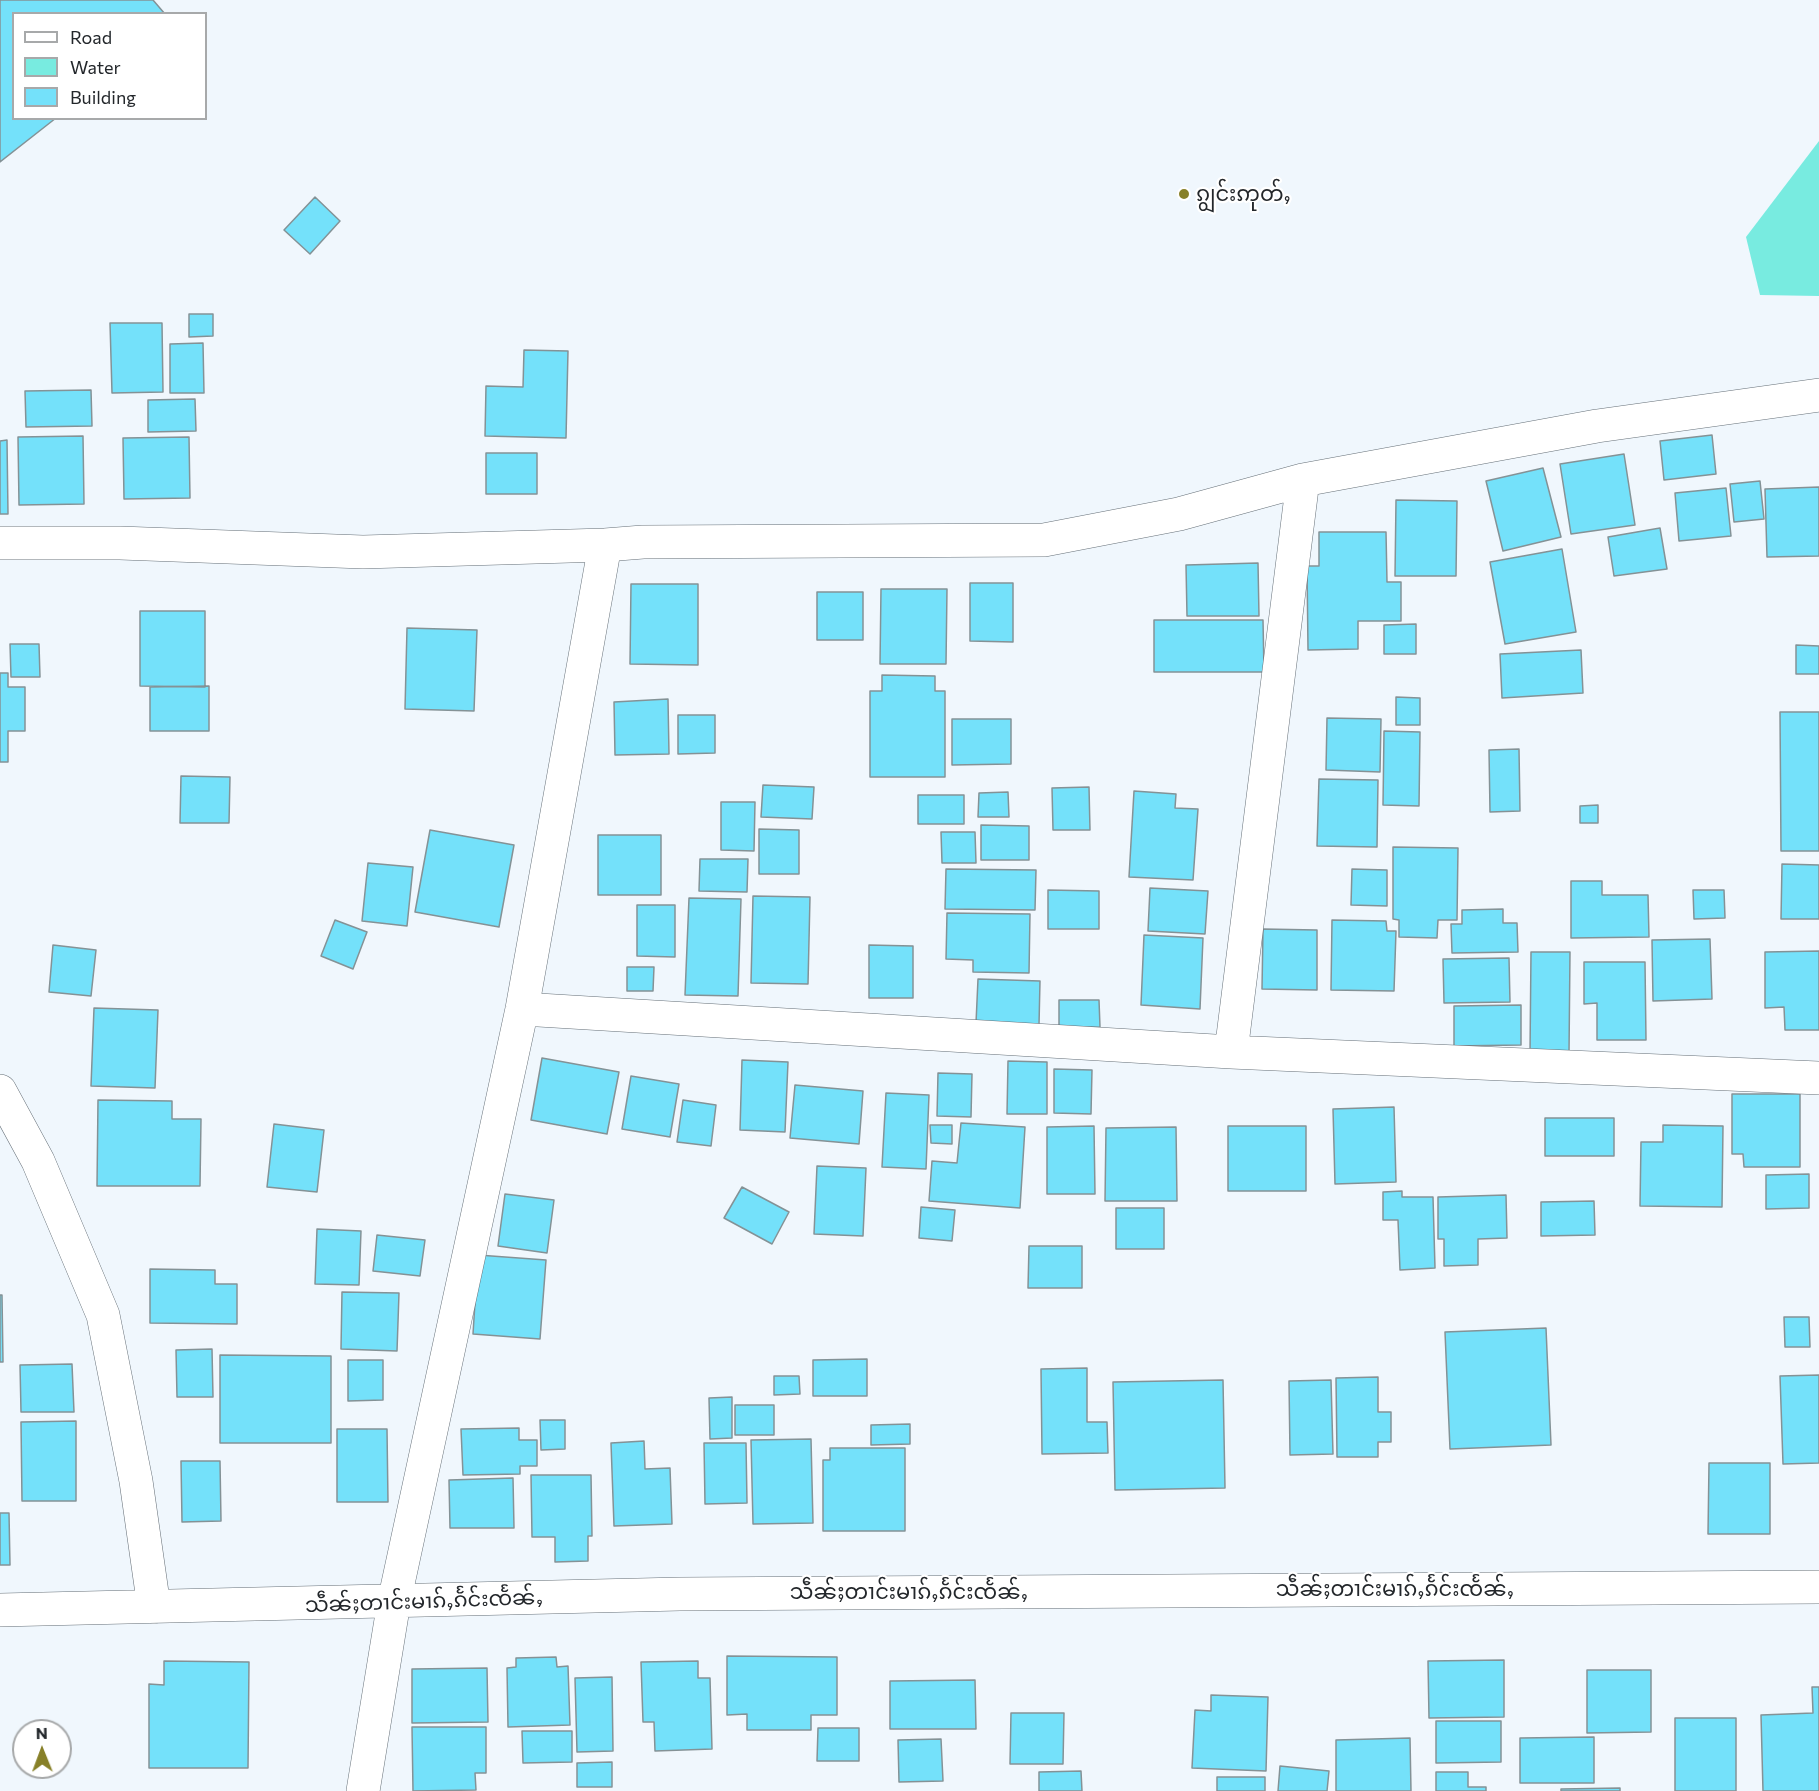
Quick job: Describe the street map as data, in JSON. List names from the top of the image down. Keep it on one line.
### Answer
{"streets":{"street":["သဵၼ်ႈတၢင်းမၢၵ်ႇၵႅင်းၸႅၼ်ႇ"]},"places":["ၵျွင်းဢုတ်ႇ"],"legend":["Road","Water","Building"],"north":"top"}
